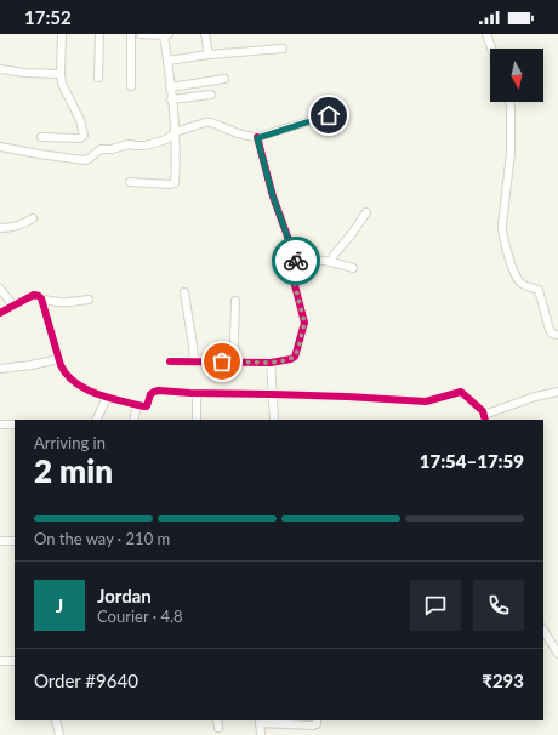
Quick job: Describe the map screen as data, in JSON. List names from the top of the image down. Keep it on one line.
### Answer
{"north":"bottom","page":{"status":"17:52","heading":["2 min","Arriving in","17:54–17:59"],"panel":["Jordan","Courier · 4.8","Order #9640","₹293"],"bar":"On the way · 210 m","round":"J"}}
